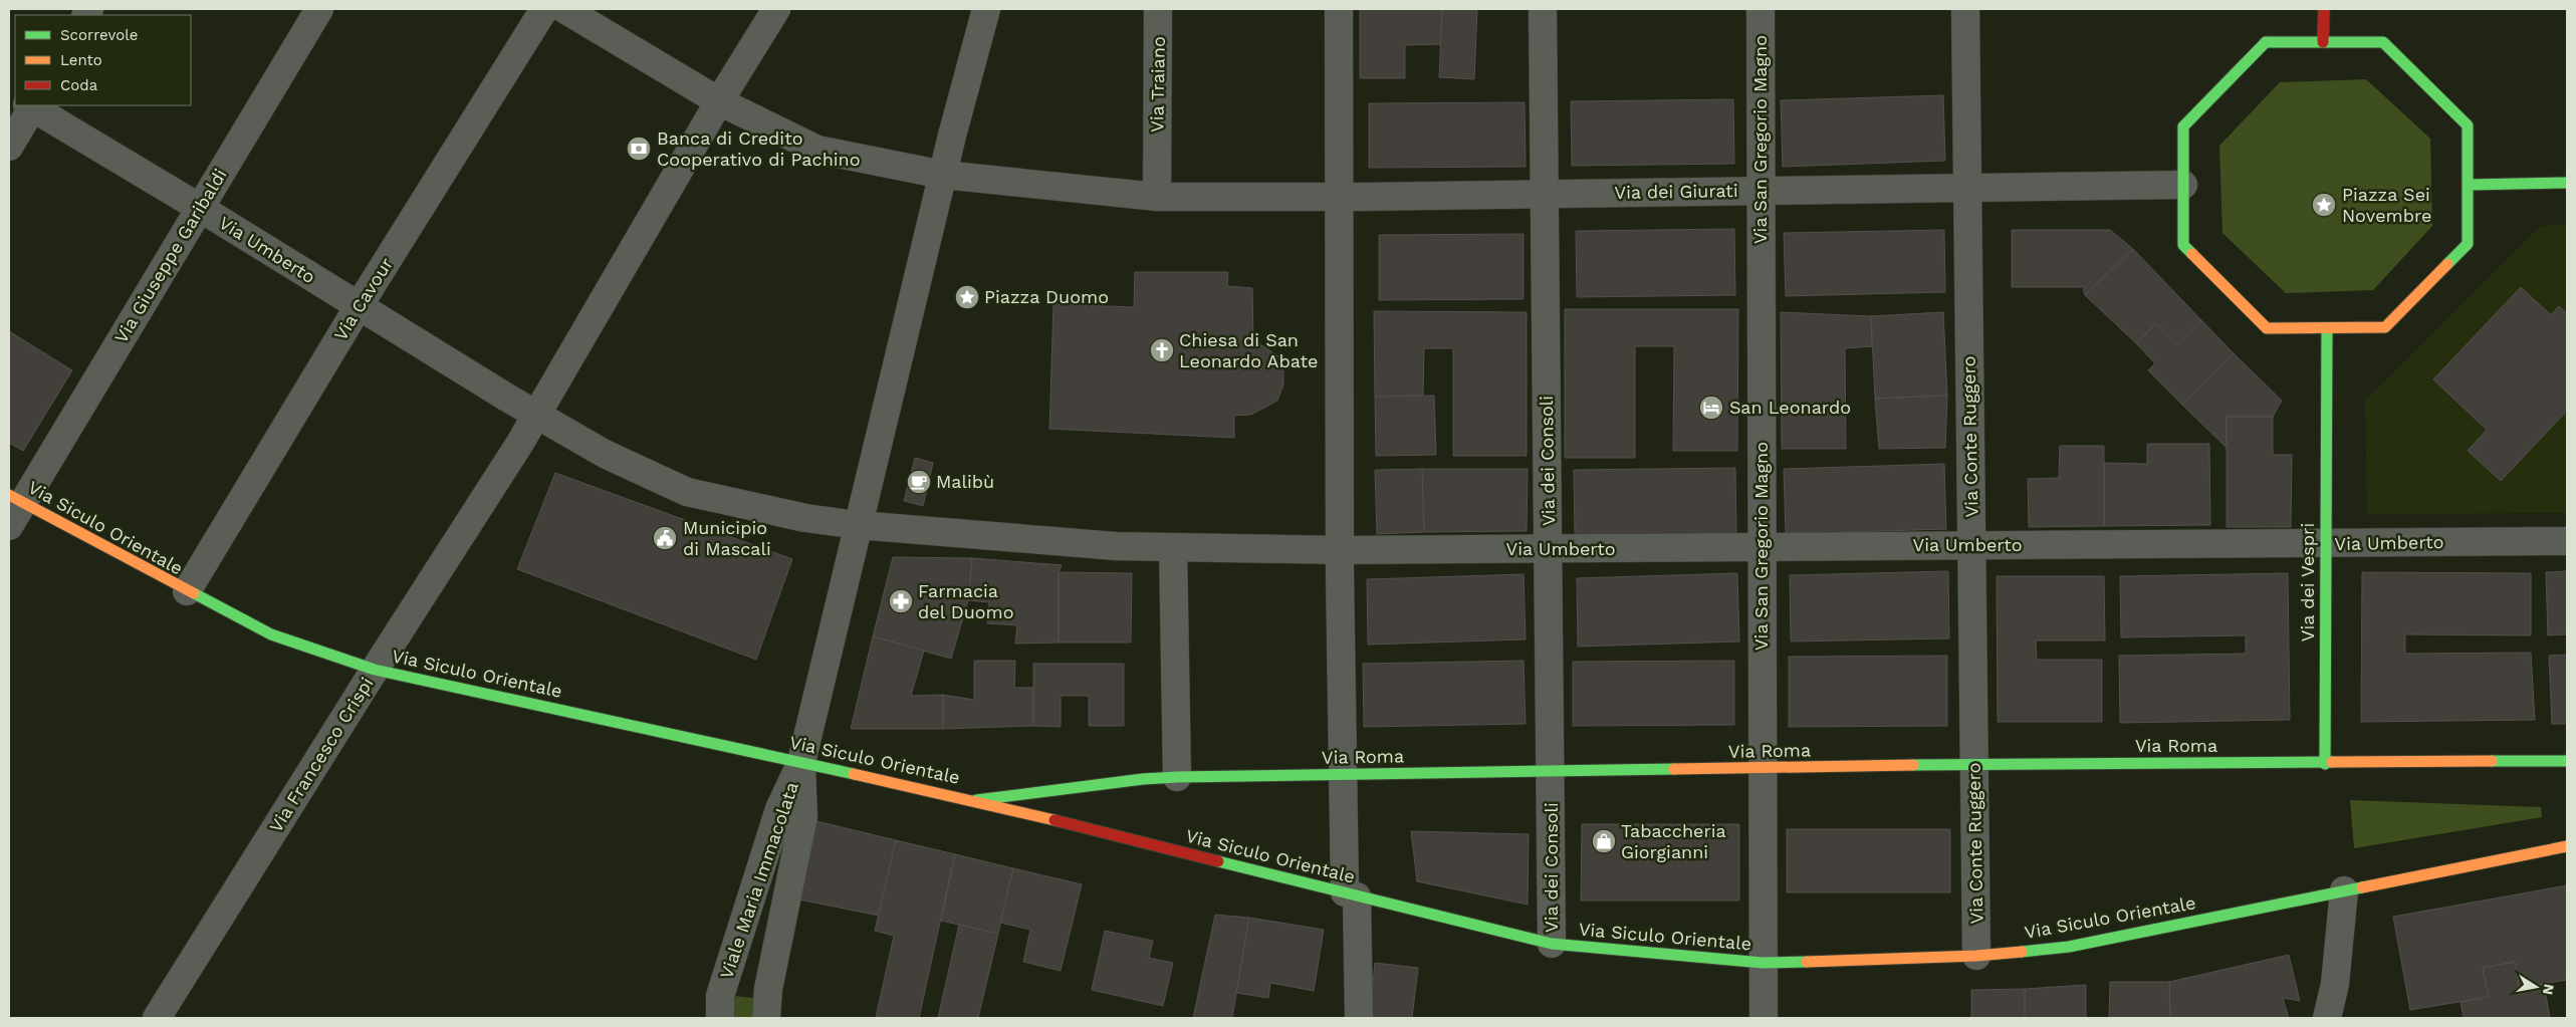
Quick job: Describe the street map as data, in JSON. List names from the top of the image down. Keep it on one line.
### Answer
{"streets":{"street":["Via Traiano","Via San Gregorio Magno","Via dei Giurati","Via Umberto","Via Giuseppe Garibaldi","Via Cavour","Via Conte Ruggero","Via dei Consoli","Via Siculo Orientale","Via dei Vespri","Via Roma","Via Francesco Crispi","Viale Maria Immacolata"]},"crossings":[["Via Traiano","Via dei Giurati"],["Via San Gregorio Magno","Via dei Giurati"],["Via San Gregorio Magno","Via Umberto"],["Via San Gregorio Magno","Via Siculo Orientale"],["Via San Gregorio Magno","Via Roma"],["Via dei Giurati","Via Conte Ruggero"],["Via dei Giurati","Via dei Consoli"],["Via dei Giurati","Via Francesco Crispi"],["Via Umberto","Via Giuseppe Garibaldi"],["Via Umberto","Via Cavour"],["Via Umberto","Via Conte Ruggero"],["Via Umberto","Via dei Consoli"],["Via Umberto","Via dei Vespri"],["Via Umberto","Via Francesco Crispi"],["Via Giuseppe Garibaldi","Via Siculo Orientale"],["Via Cavour","Via Siculo Orientale"],["Via Conte Ruggero","Via Siculo Orientale"],["Via Conte Ruggero","Via Roma"],["Via dei Consoli","Via Siculo Orientale"],["Via dei Consoli","Via Roma"],["Via Siculo Orientale","Via Roma"],["Via Siculo Orientale","Via Francesco Crispi"],["Via Siculo Orientale","Viale Maria Immacolata"],["Via dei Vespri","Via Roma"]],"places":{"bank":["Banca di Credito Cooperativo di Pachino"],"place":["Piazza Sei Novembre","Piazza Duomo"],"church":["Chiesa di San Leonardo Abate"],"hotel":["San Leonardo"],"cafe":["Malibù"],"public building":["Municipio di Mascali"],"pharmacy":["Farmacia del Duomo"],"shop":["Tabaccheria Giorgianni"]},"legend":["Scorrevole","Lento","Coda"],"north":"right"}
